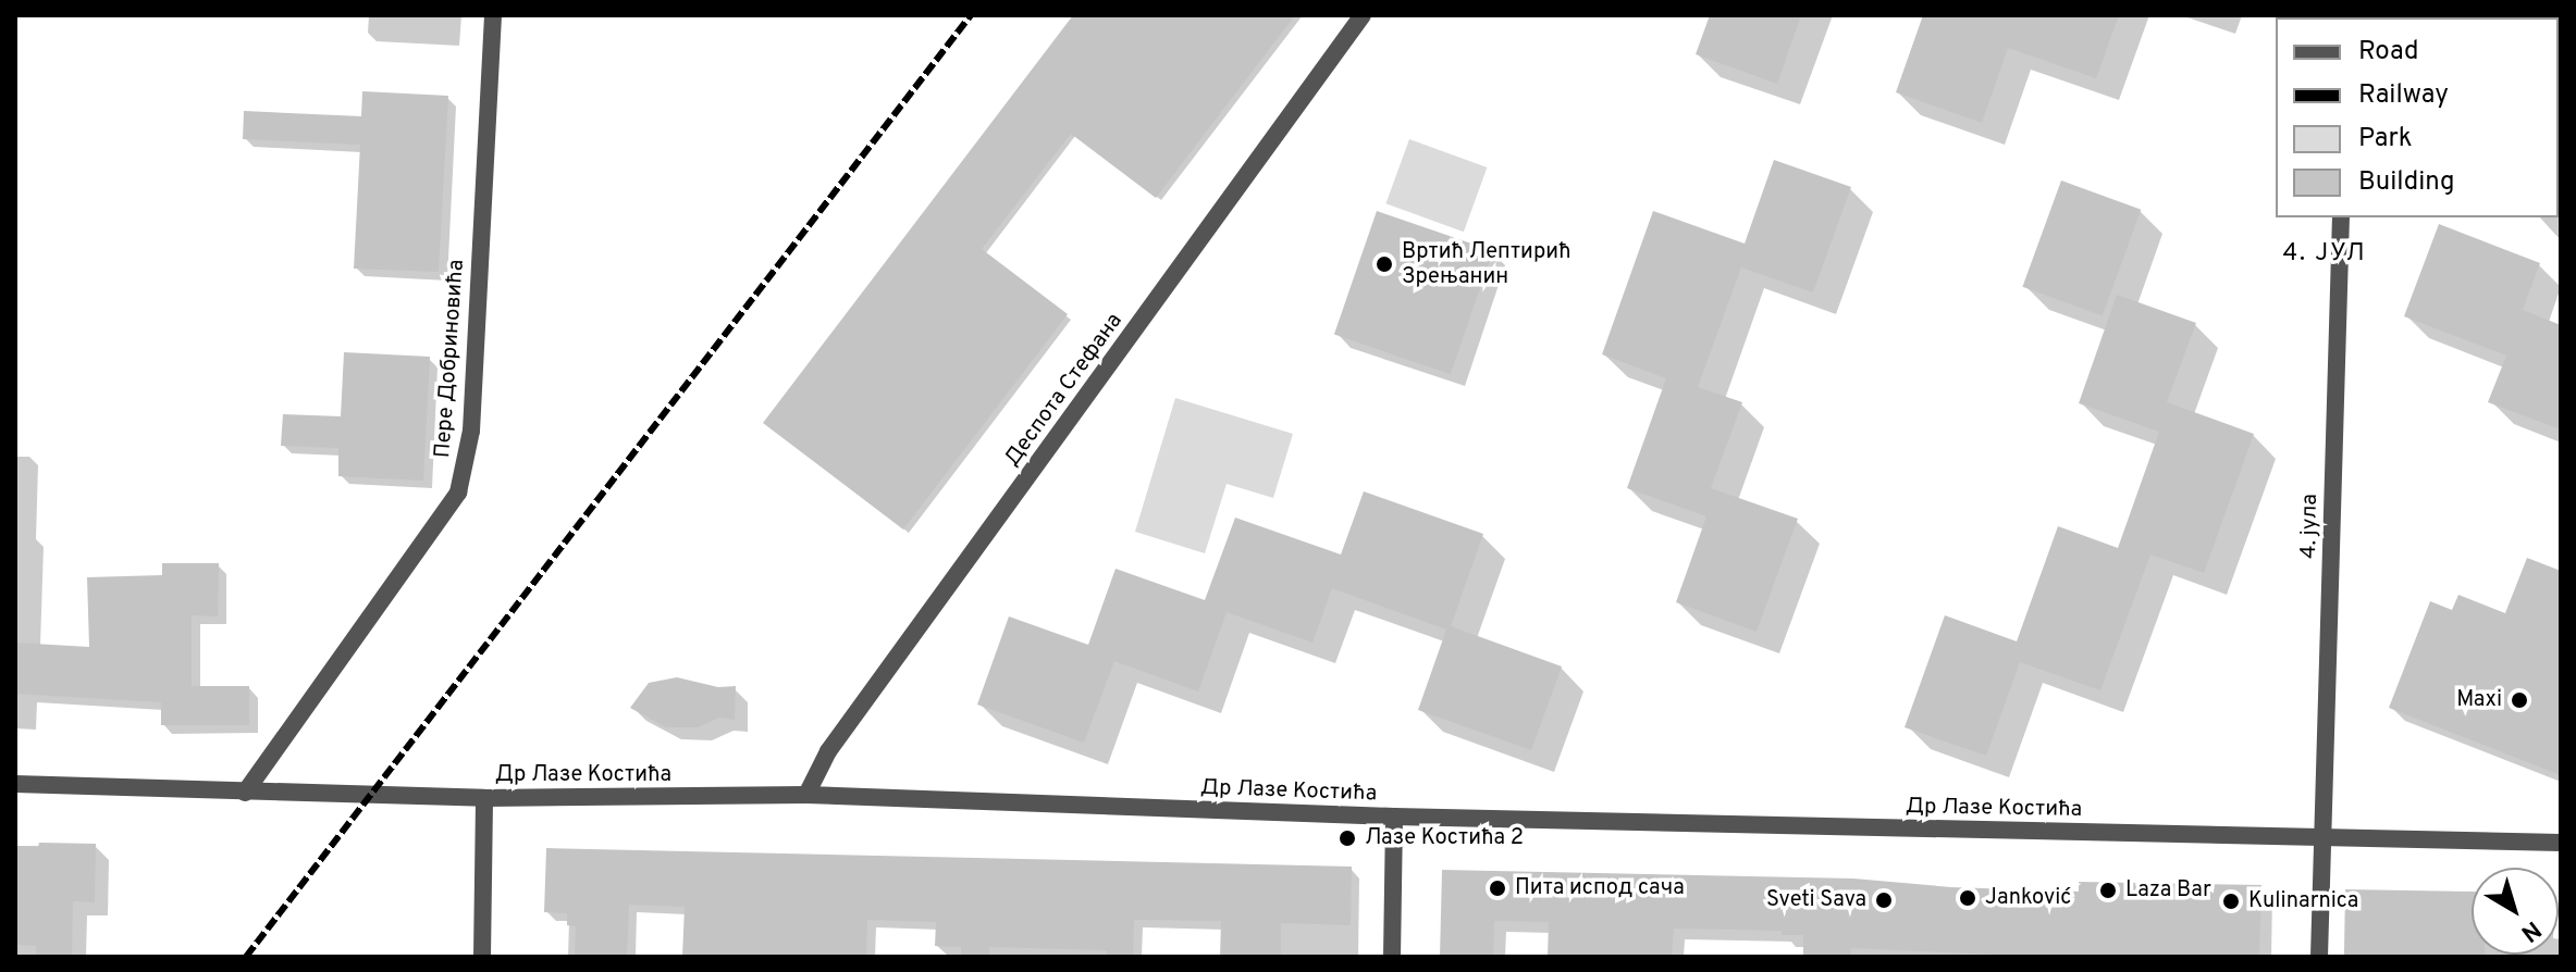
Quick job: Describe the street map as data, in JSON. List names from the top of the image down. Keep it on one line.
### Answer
{"streets":{"street":["Пере Добриновића","Деспота Стефана","4. јула","Др Лазе Костића"]},"crossings":[["Пере Добриновића","Др Лазе Костића"],["Деспота Стефана","Др Лазе Костића"],["4. јула","Др Лазе Костића"]],"districts":["4. ЈУЛ"],"places":["Вртић Лептирић Зрењанин","Maxi","Лазе Костића 2","Пита испод сача","Laza Bar","Janković","Sveti Sava","Kulinarnica"],"legend":["Road","Railway","Park","Building"],"north":"bottom right"}
